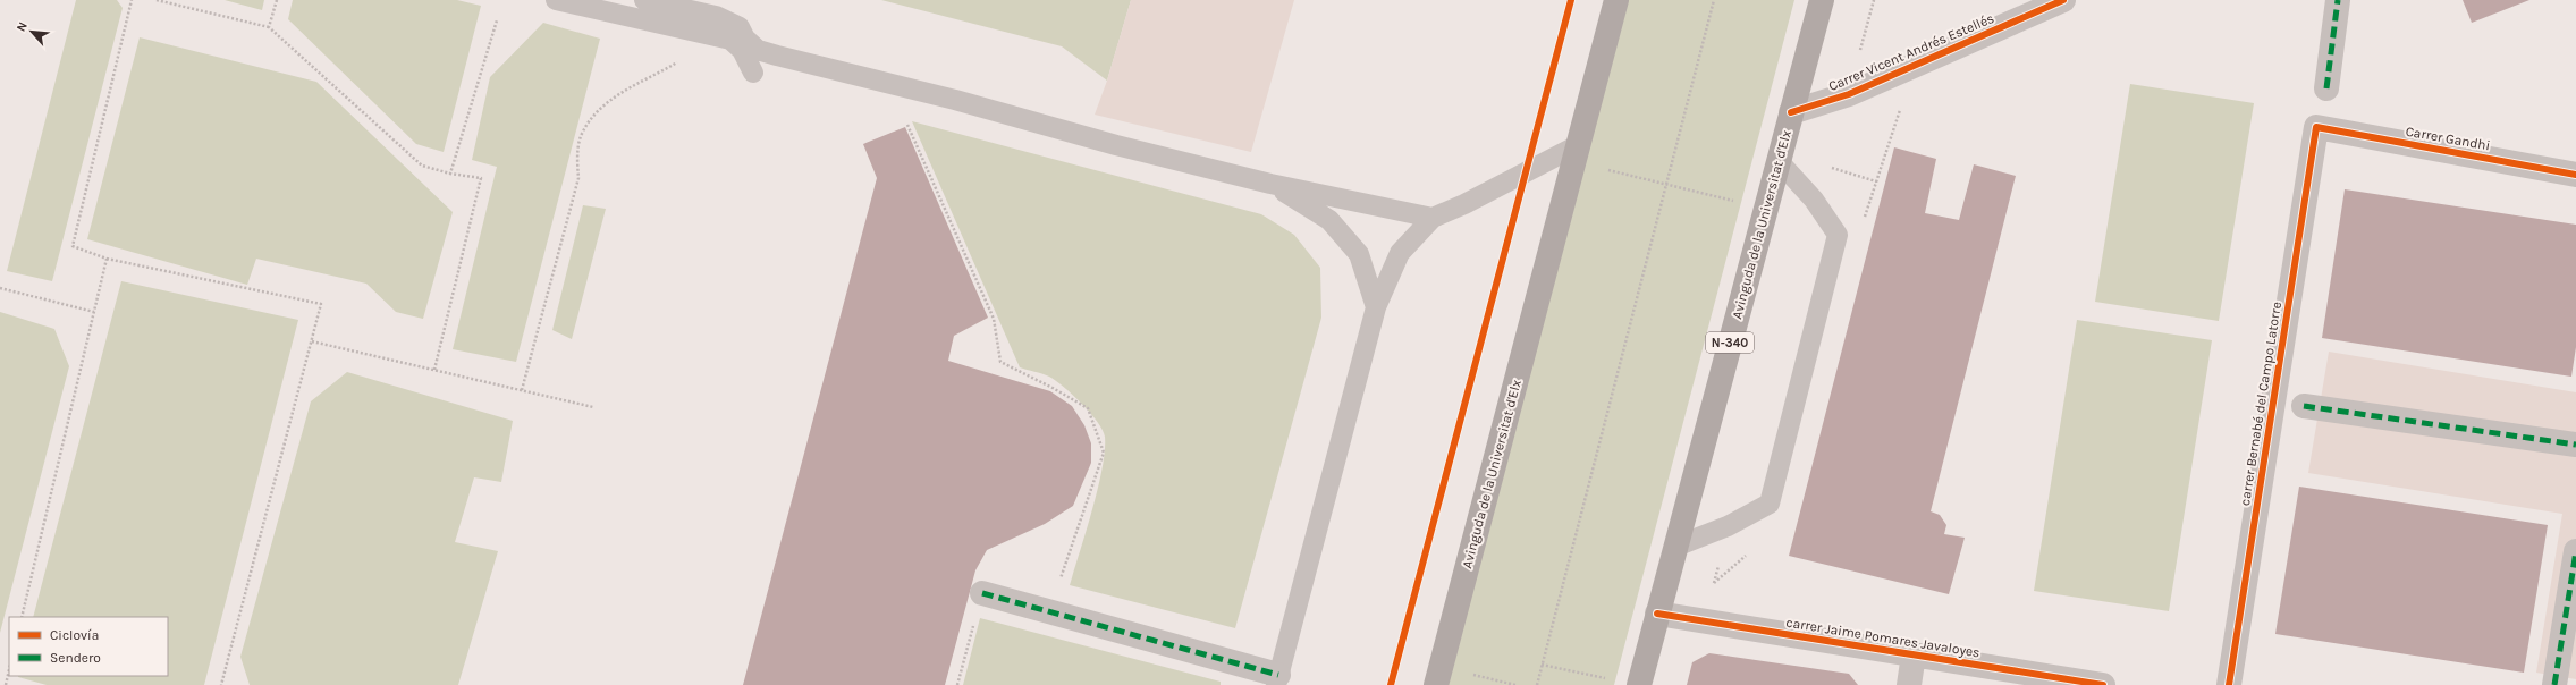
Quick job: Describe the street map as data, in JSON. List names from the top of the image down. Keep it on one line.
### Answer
{"streets":{"highway":["Avinguda de la Universitat d'Elx","N-340"],"street":["Carrer Vicent Andrés Estellés","Carrer Gandhi","carrer Bernabé del Campo Latorre","carrer Jaime Pomares Javaloyes"]},"crossings":[["Carrer Vicent Andrés Estellés","Avinguda de la Universitat d'Elx"],["Carrer Gandhi","carrer Bernabé del Campo Latorre"],["Avinguda de la Universitat d'Elx","carrer Jaime Pomares Javaloyes"]],"legend":["Ciclovía","Sendero"],"north":"top left"}
